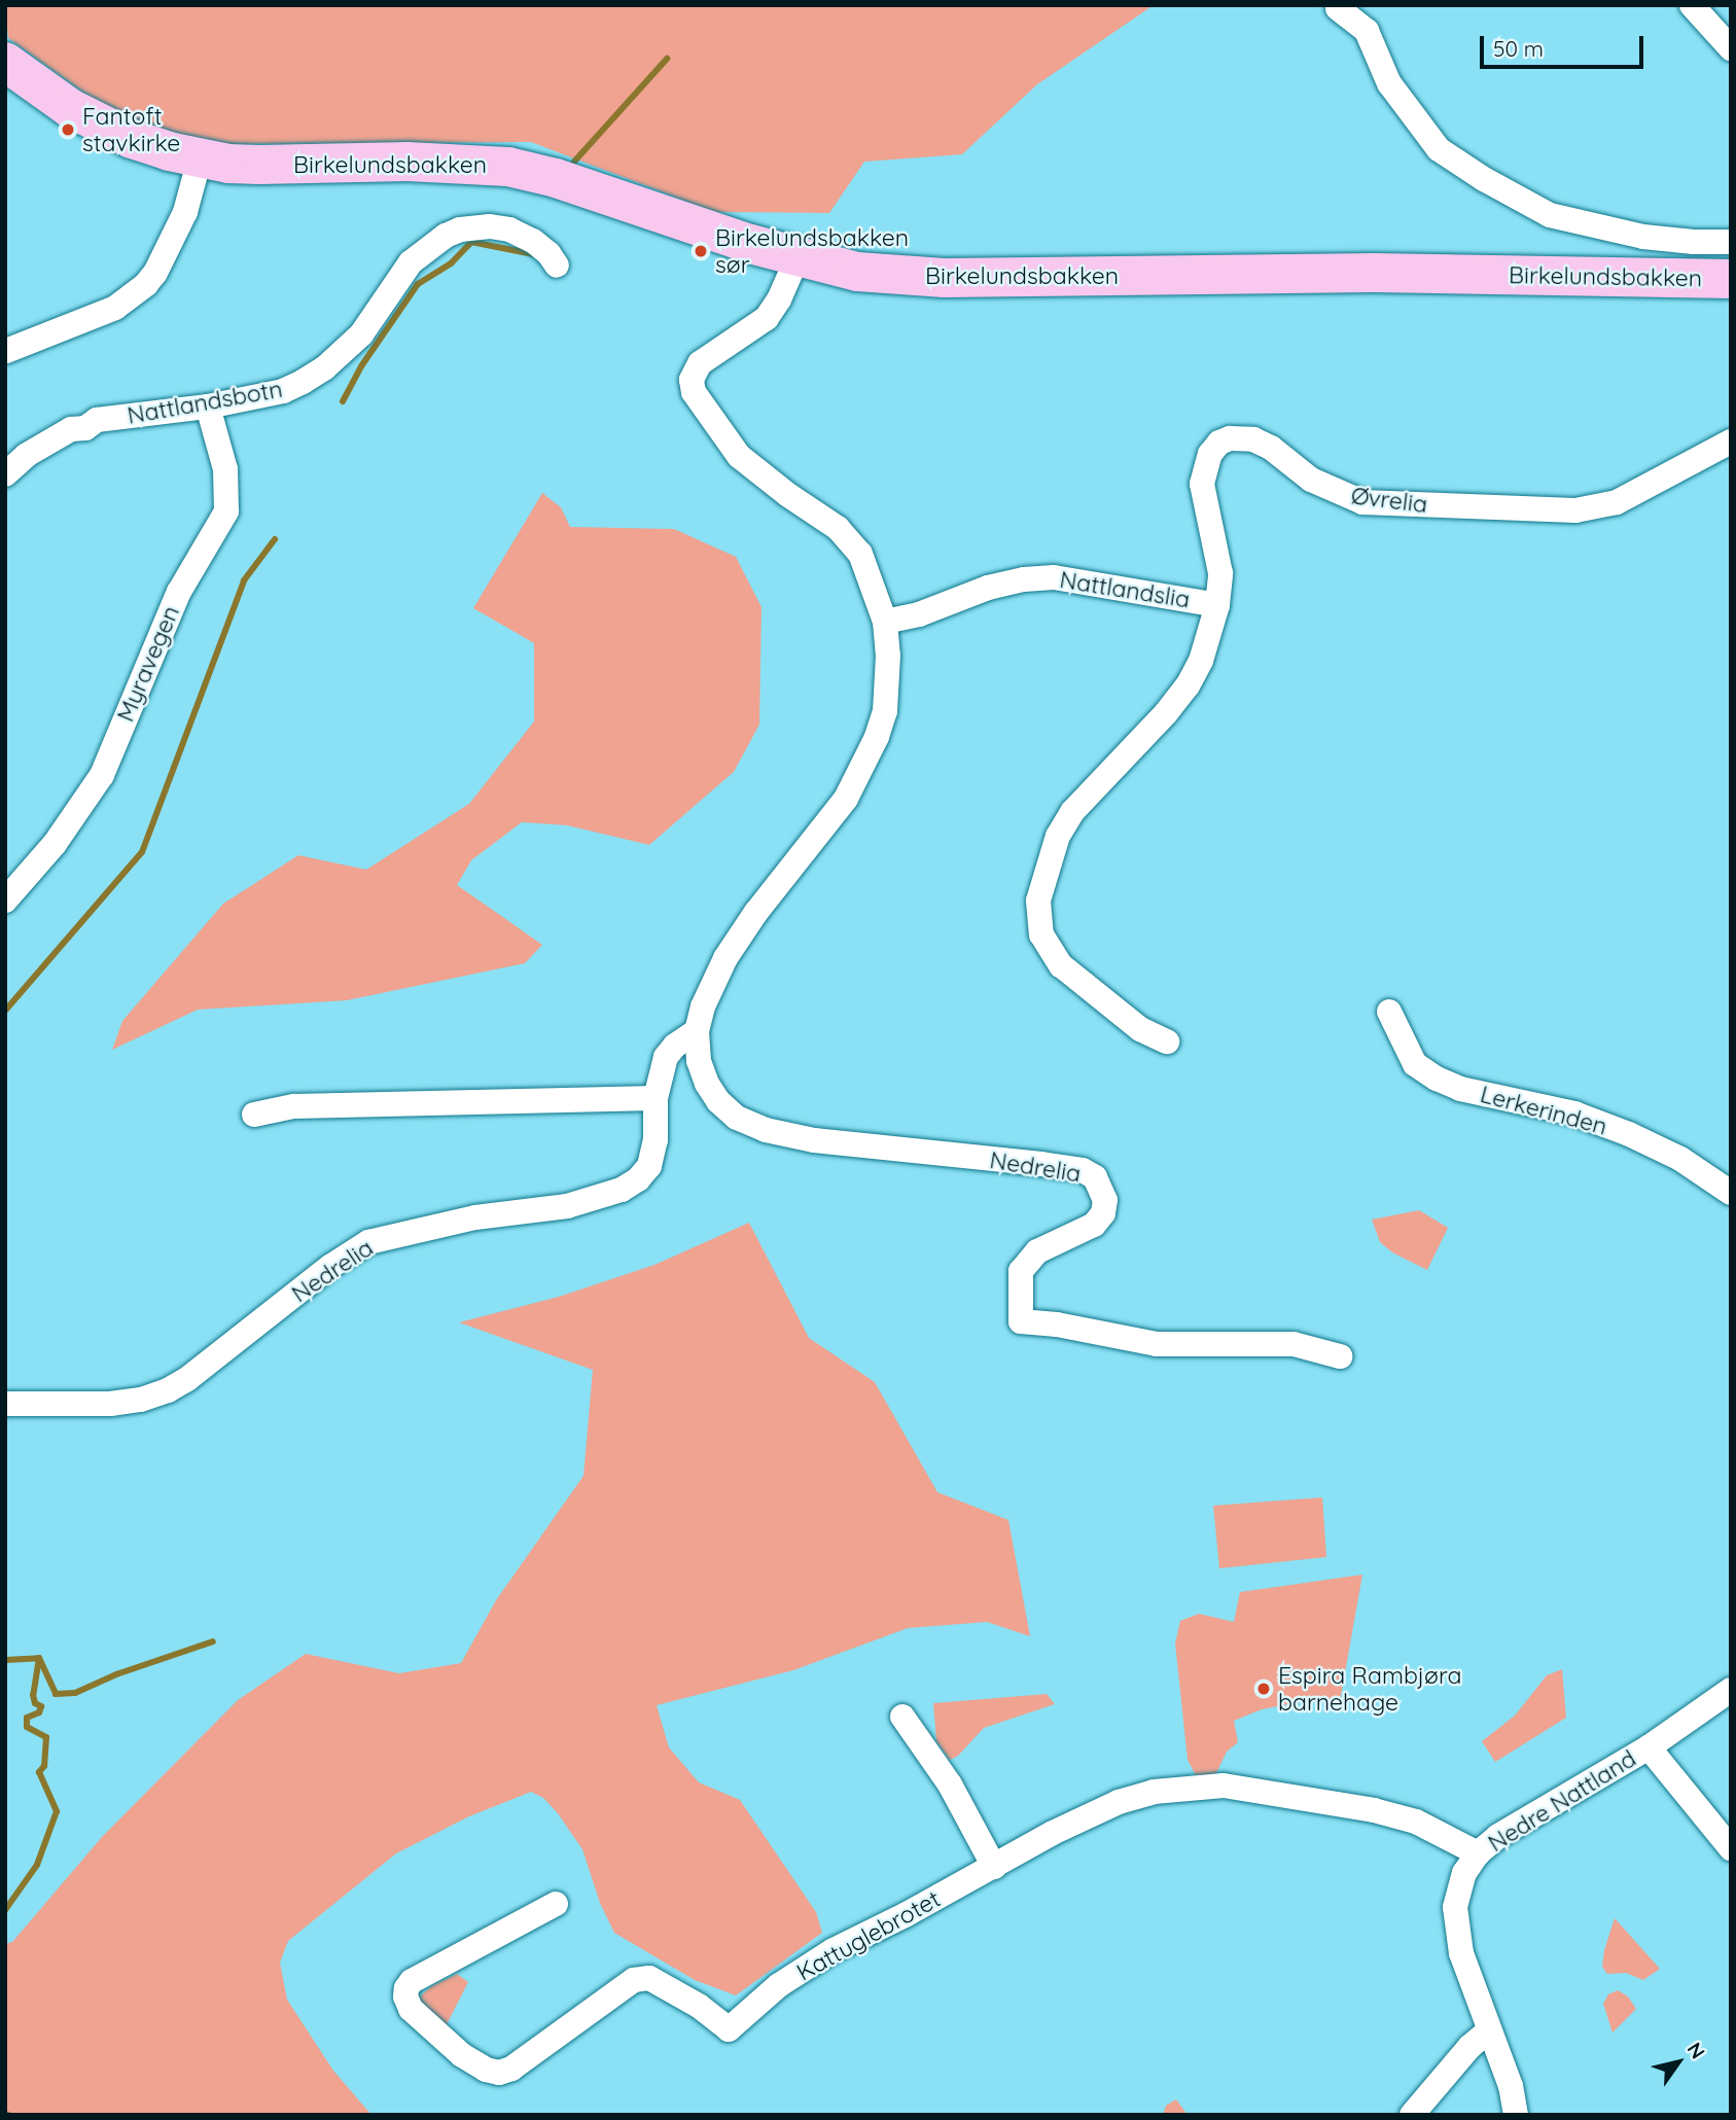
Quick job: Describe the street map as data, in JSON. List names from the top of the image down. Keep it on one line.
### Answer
{"streets":{"main road":["Birkelundsbakken"],"street":["Nattlandsbotn","Øvrelia","Nattlandslia","Myravegen","Lerkerinden","Nedrelia","Nedre Nattland","Kattuglebrotet"]},"crossings":[["Nattlandsbotn","Myravegen"],["Øvrelia","Nattlandslia"],["Nattlandslia","Nedrelia"],["Nedre Nattland","Kattuglebrotet"]],"places":["Fantoft stavkirke","Birkelundsbakken sør","Espira Rambjøra barnehage"],"scale_bar":"50 m","north":"top right"}
